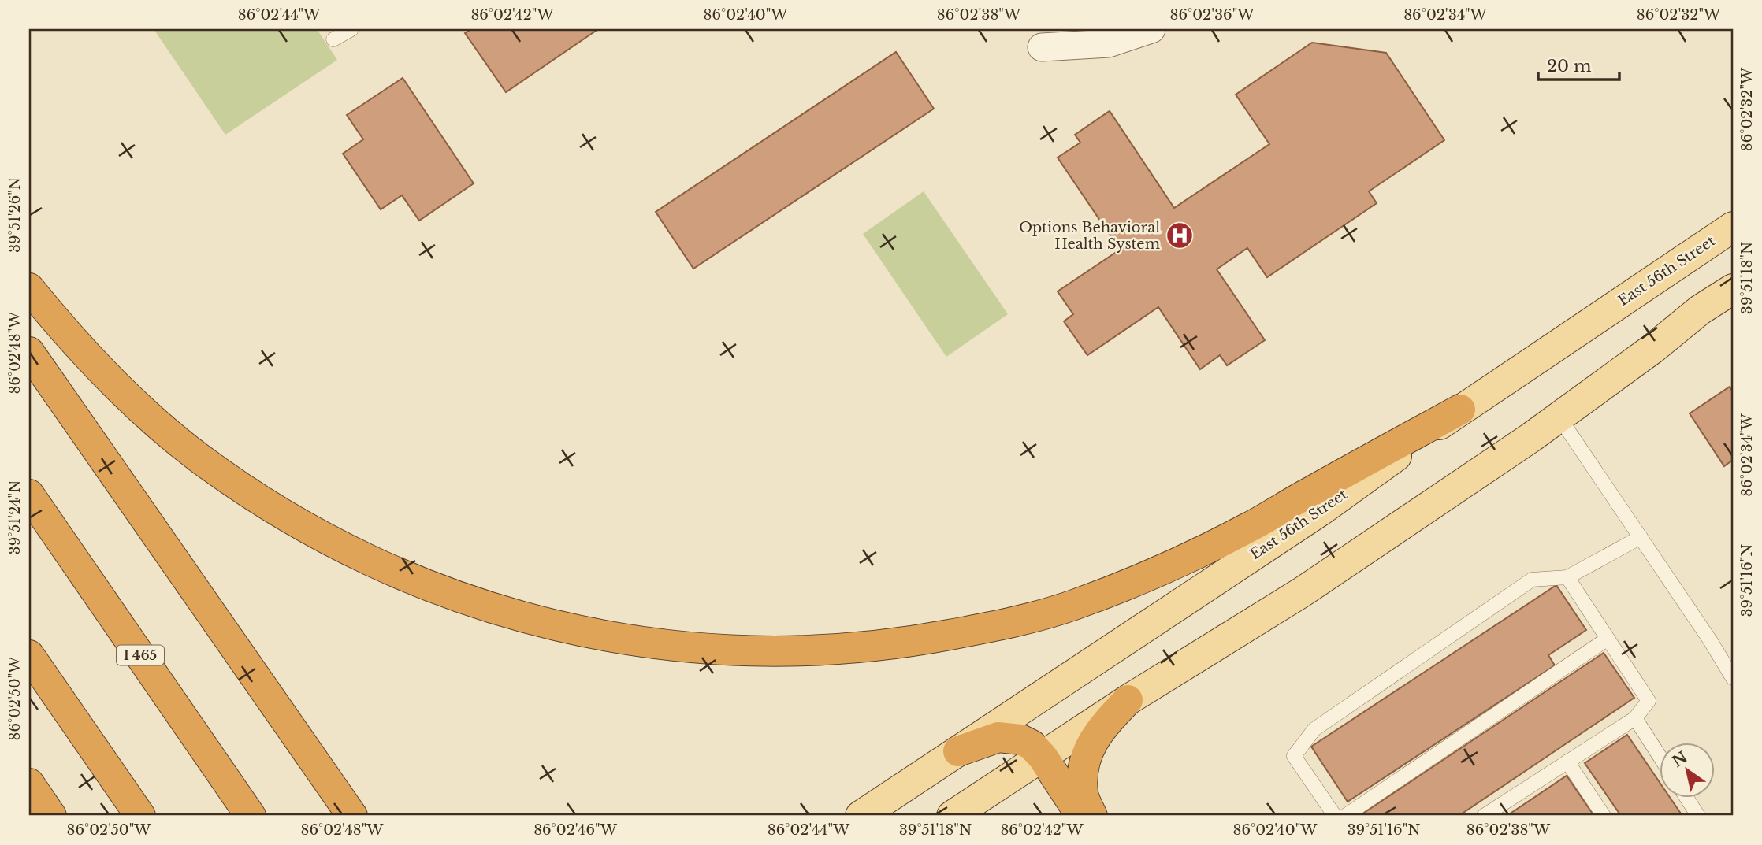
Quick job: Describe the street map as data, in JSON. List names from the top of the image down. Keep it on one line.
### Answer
{"streets":{"highway":["I 465"],"main road":["East 56th Street"]},"places":{"hospital":["Options Behavioral Health System"]},"scale_bar":"20 m","north":"top left","coordinates":["86°02'44\"W","86°02'42\"W","86°02'40\"W","86°02'38\"W","86°02'36\"W","86°02'34\"W","86°02'32\"W","39°51'26\"N","39°51'18\"N","86°02'48\"W","39°51'24\"N","39°51'16\"N","86°02'50\"W","86°02'46\"W"]}
